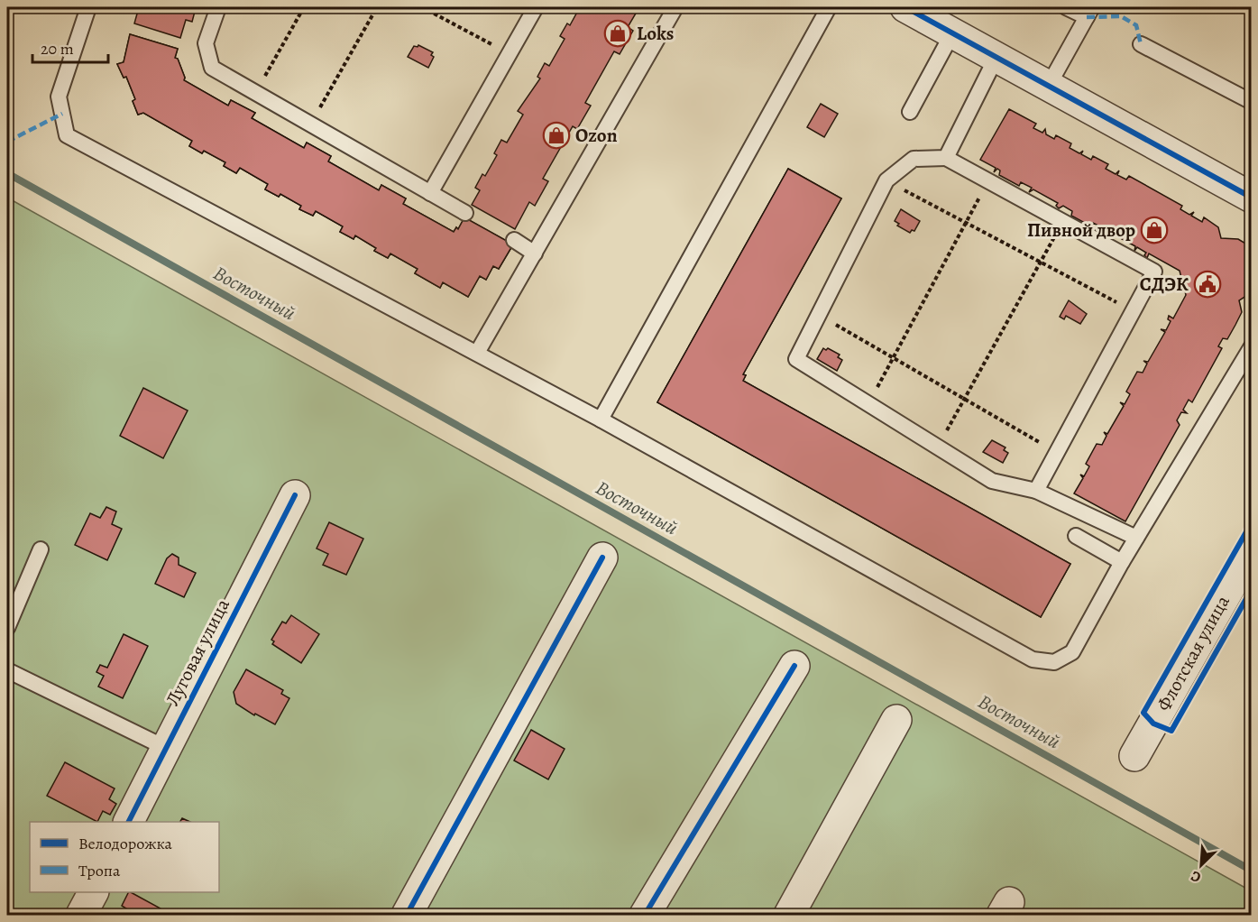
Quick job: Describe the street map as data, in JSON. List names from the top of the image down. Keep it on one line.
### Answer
{"streets":{"street":["Луговая улица","Флотская улица"]},"water":["Восточный"],"places":{"shop":["Loks","Ozon","Пивной двор"],"public building":["СДЭК"]},"legend":["Велодорожка","Тропа"],"scale_bar":"20 m","north":"bottom left"}
